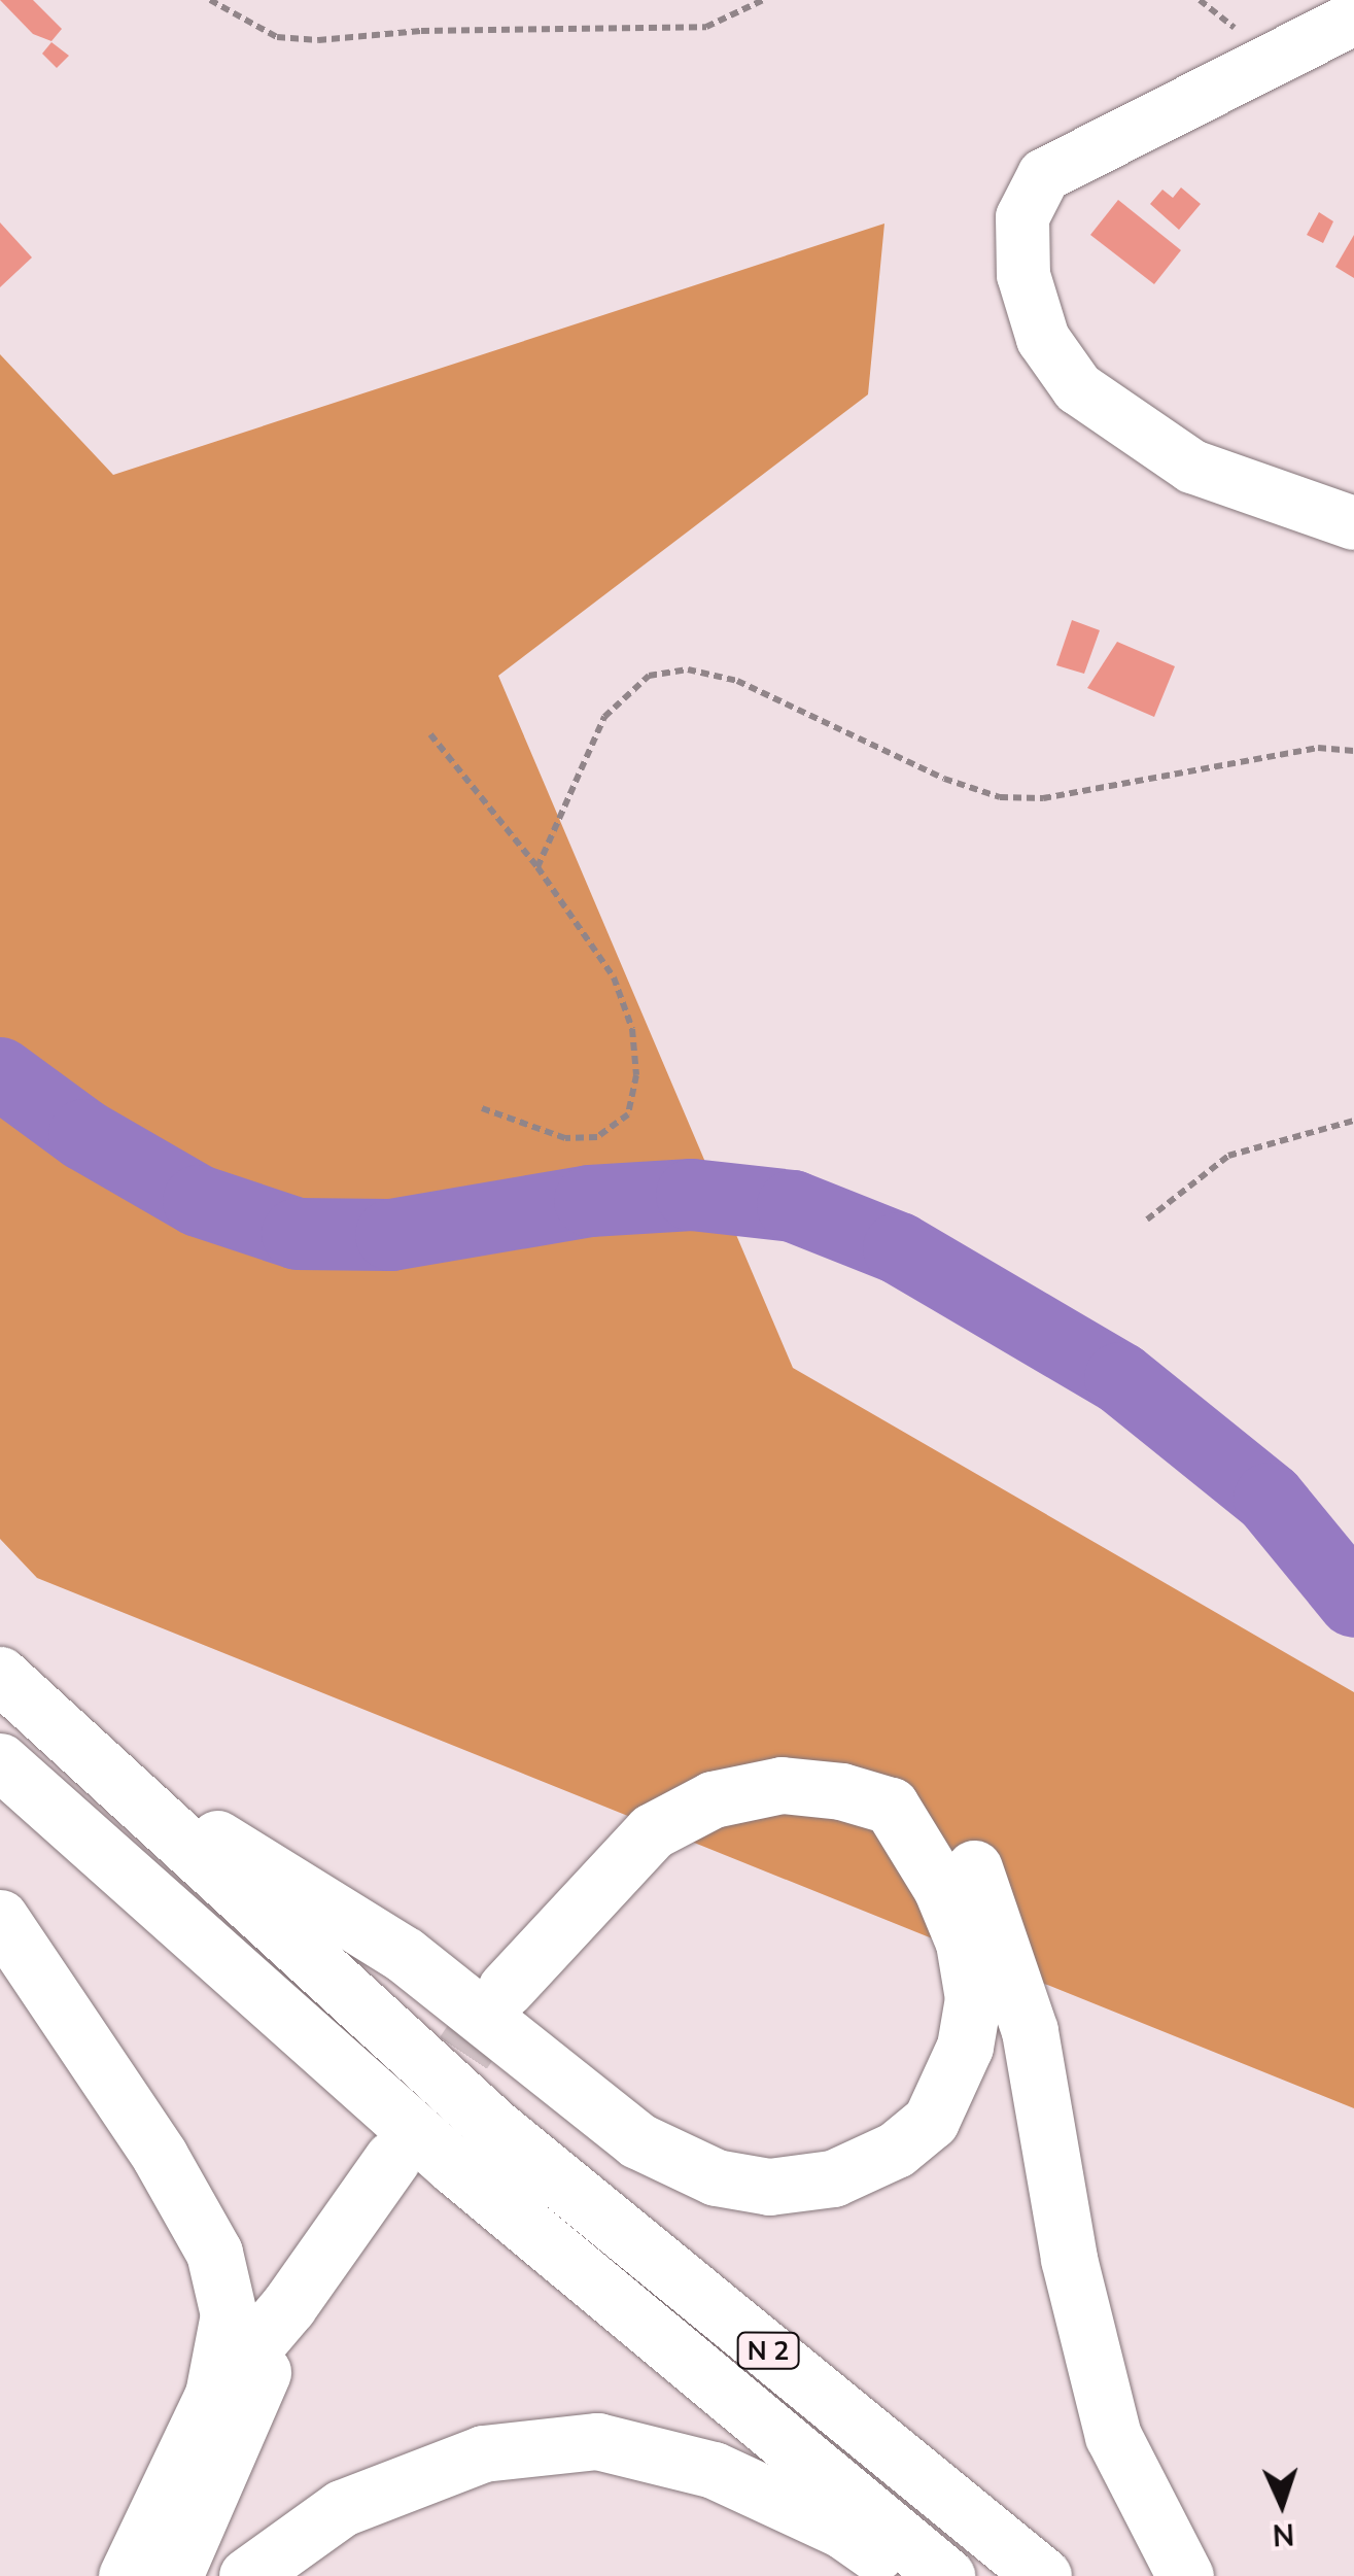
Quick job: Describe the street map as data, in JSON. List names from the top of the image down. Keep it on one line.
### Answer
{"streets":{"main road":["N 2"]},"north":"bottom"}
